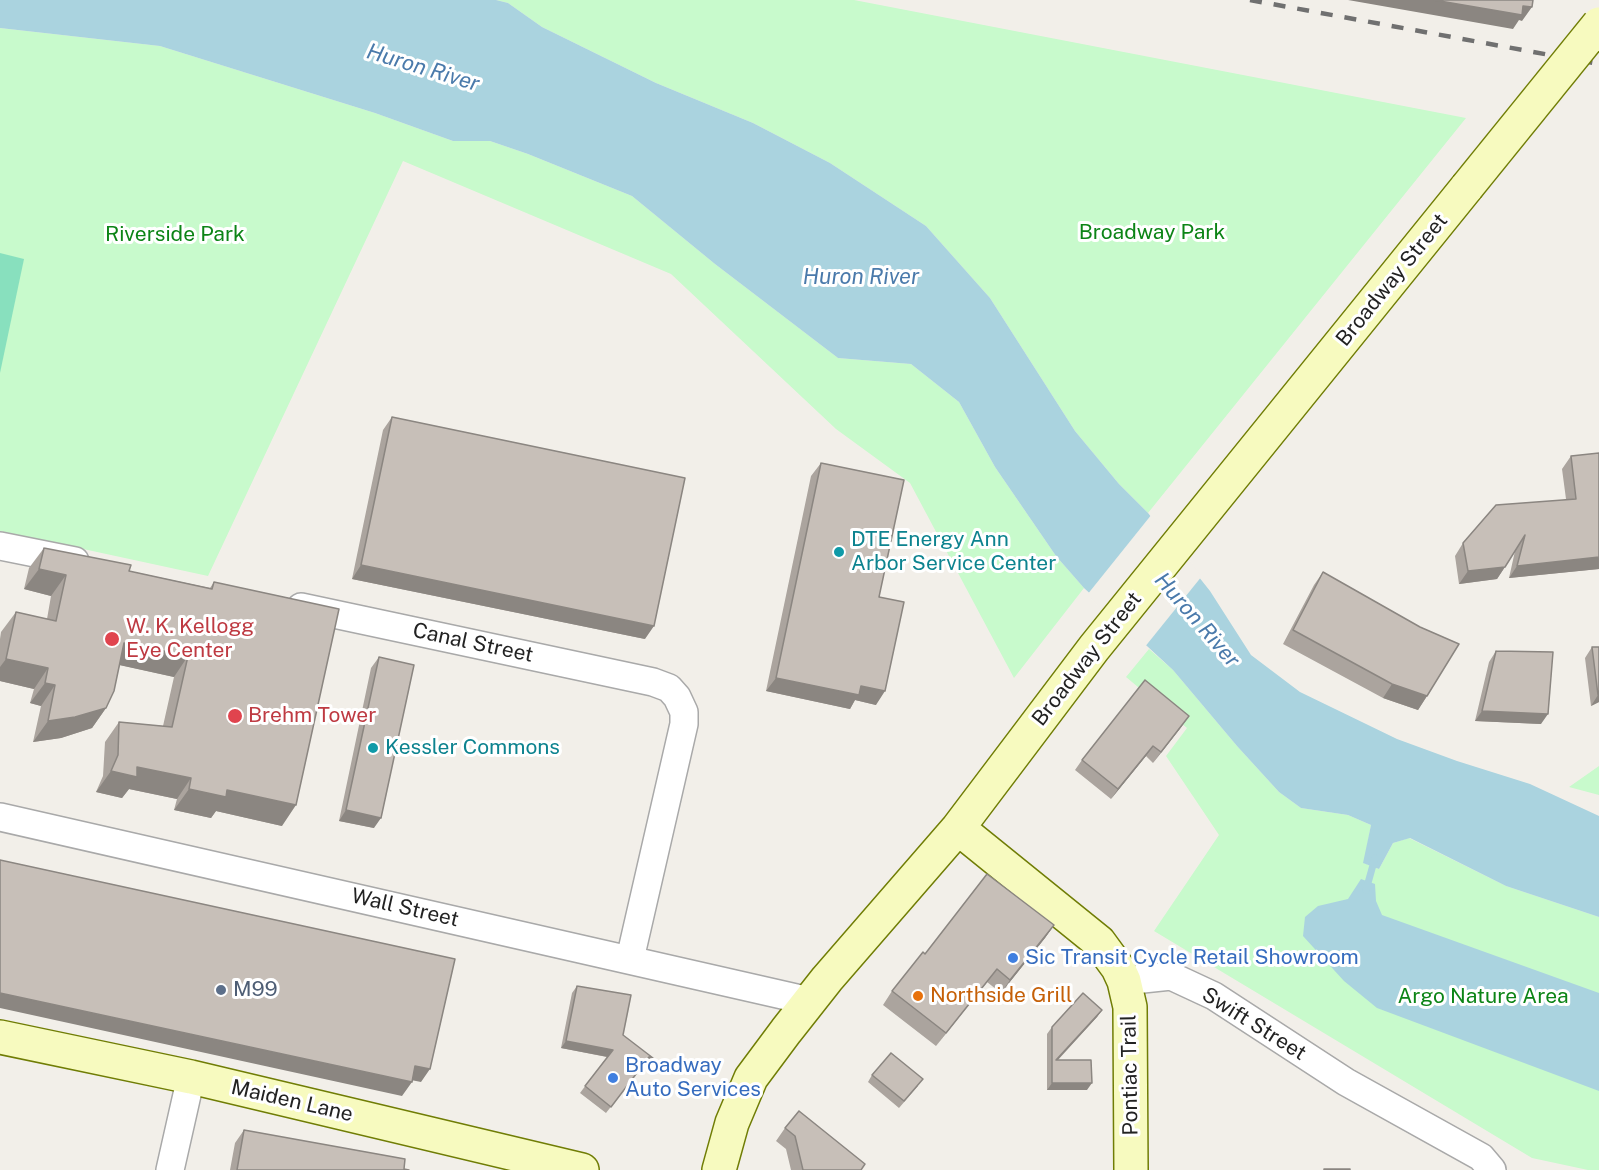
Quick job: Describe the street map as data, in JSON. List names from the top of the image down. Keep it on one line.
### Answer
{"streets":{"main road":["Broadway Street","Pontiac Trail","Maiden Lane"],"street":["Canal Street","Wall Street","Swift Street"]},"crossings":[["Broadway Street","Wall Street"],["Canal Street","Wall Street"],["Swift Street","Pontiac Trail"]],"water":["Huron River"],"parks":["Broadway Park","Riverside Park","Argo Nature Area"],"places":["DTE Energy Ann Arbor Service Center","W. K. Kellogg Eye Center","Brehm Tower","Kessler Commons","Sic Transit Cycle Retail Showroom","M99","Northside Grill","Broadway Auto Services"]}
